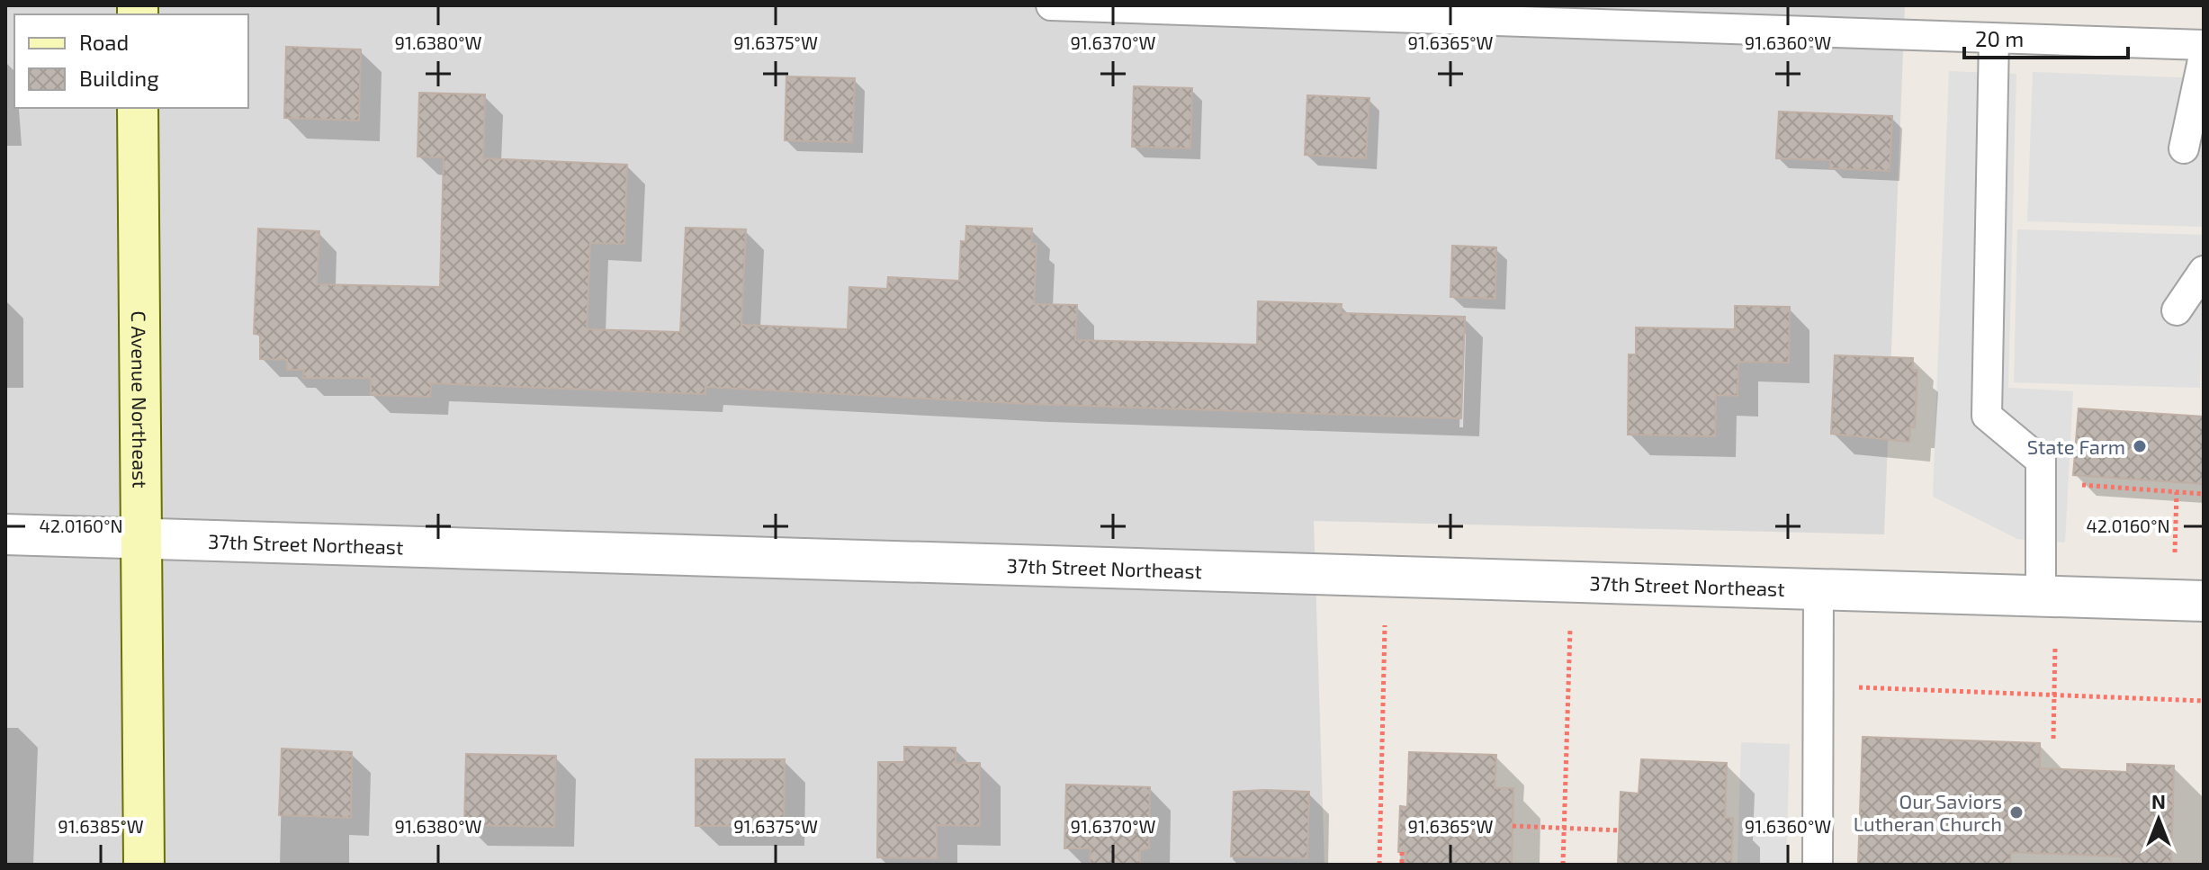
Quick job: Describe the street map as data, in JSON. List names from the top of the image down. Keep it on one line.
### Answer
{"streets":{"street":["C Avenue Northeast","37th Street Northeast"]},"crossings":[["C Avenue Northeast","37th Street Northeast"]],"places":["State Farm","Our Saviors Lutheran Church"],"legend":["Road","Building"],"scale_bar":"20 m","north":"top","coordinates":["91.6380°W","91.6375°W","91.6370°W","91.6365°W","91.6360°W","42.0160°N","91.6385°W"]}
